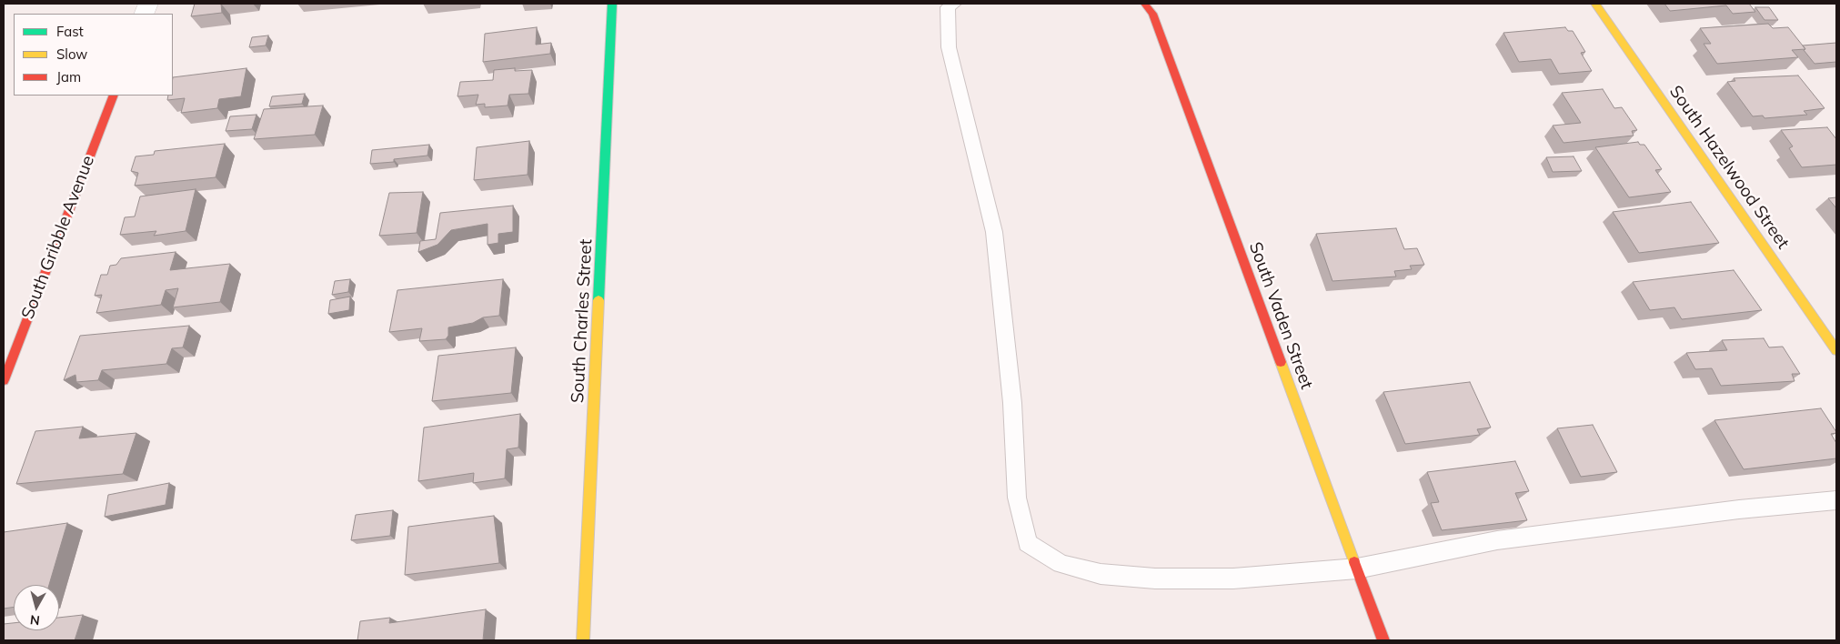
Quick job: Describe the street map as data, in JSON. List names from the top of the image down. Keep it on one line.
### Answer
{"streets":{"street":["South Hazelwood Street","South Gribble Avenue","South Vaden Street","South Charles Street"]},"legend":["Fast","Slow","Jam"],"north":"bottom"}
